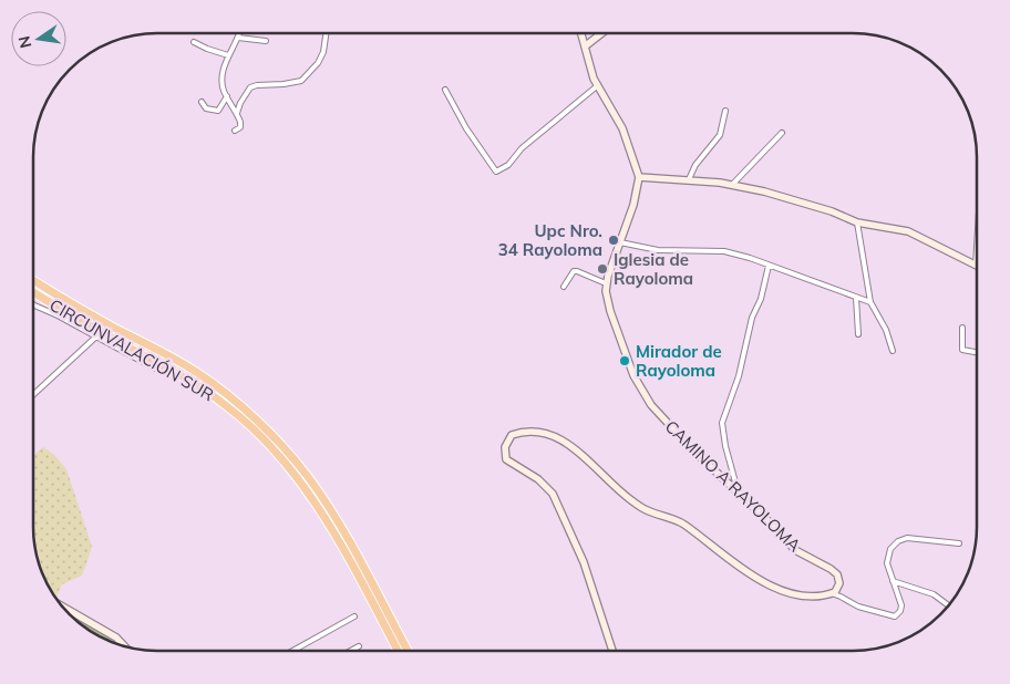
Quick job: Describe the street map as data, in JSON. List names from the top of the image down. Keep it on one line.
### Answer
{"streets":{"highway":["CIRCUNVALACIÓN SUR"],"street":["CAMINO A RAYOLOMA"]},"places":["Upc Nro. 34 Rayoloma","Iglesia de Rayoloma","Mirador de Rayoloma"],"north":"left"}
